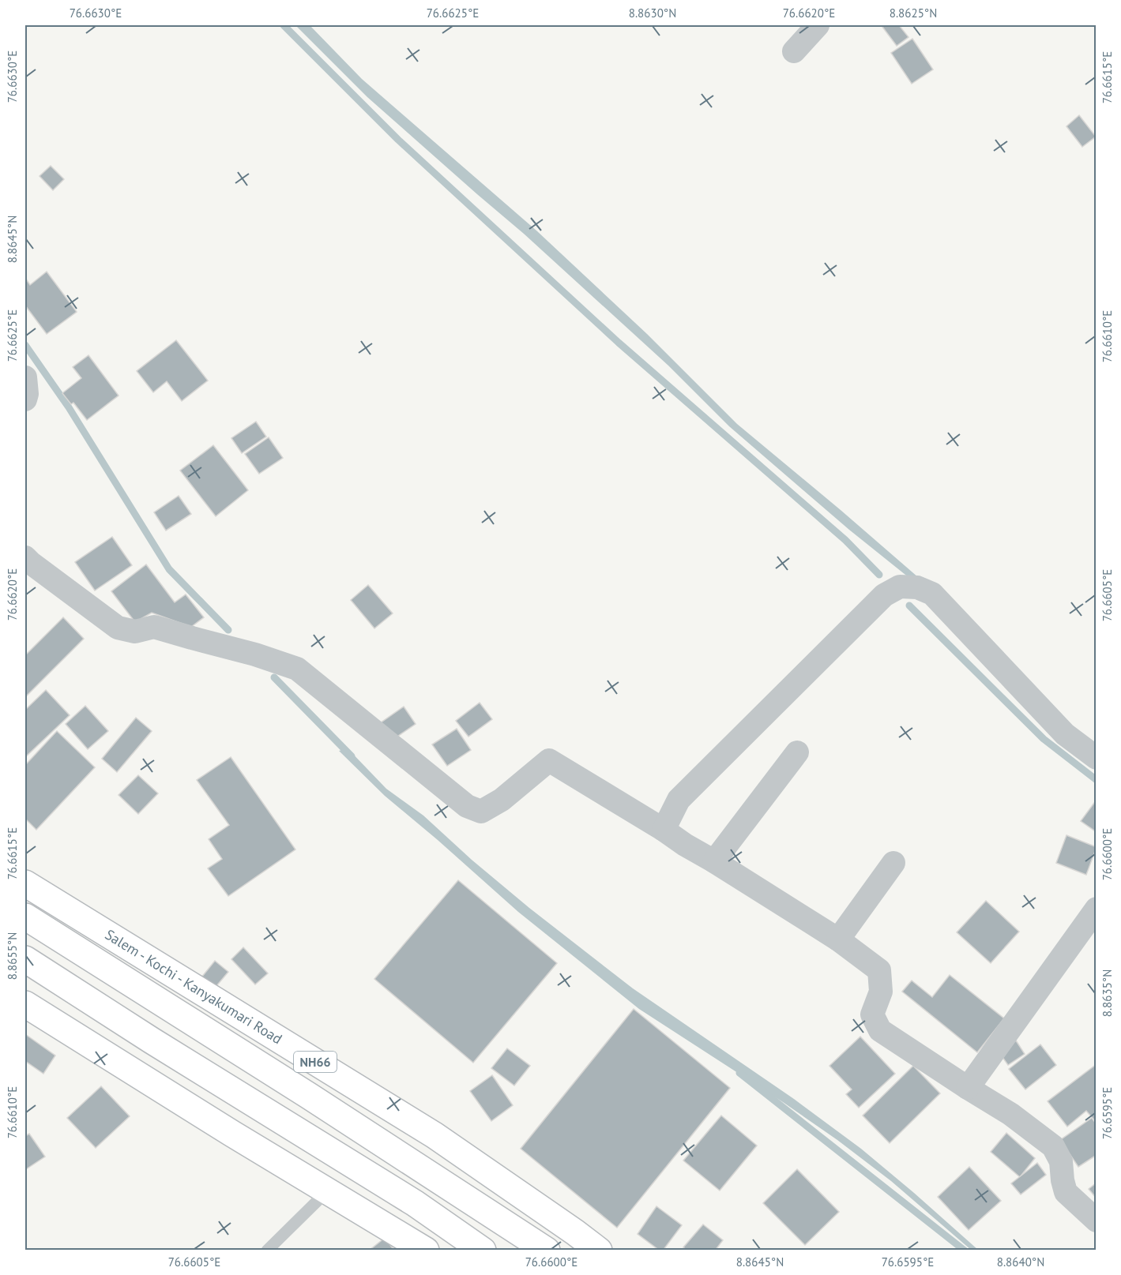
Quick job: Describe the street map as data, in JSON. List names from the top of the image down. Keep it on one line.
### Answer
{"streets":{"highway":["Salem - Kochi - Kanyakumari Road","NH66"]},"coordinates":["76.6630°E","76.6625°E","8.8630°N","76.6620°E","8.8625°N","76.6615°E","8.8645°N","76.6610°E","76.6605°E","76.6600°E","8.8655°N","8.8635°N","76.6595°E","8.8640°N"]}
